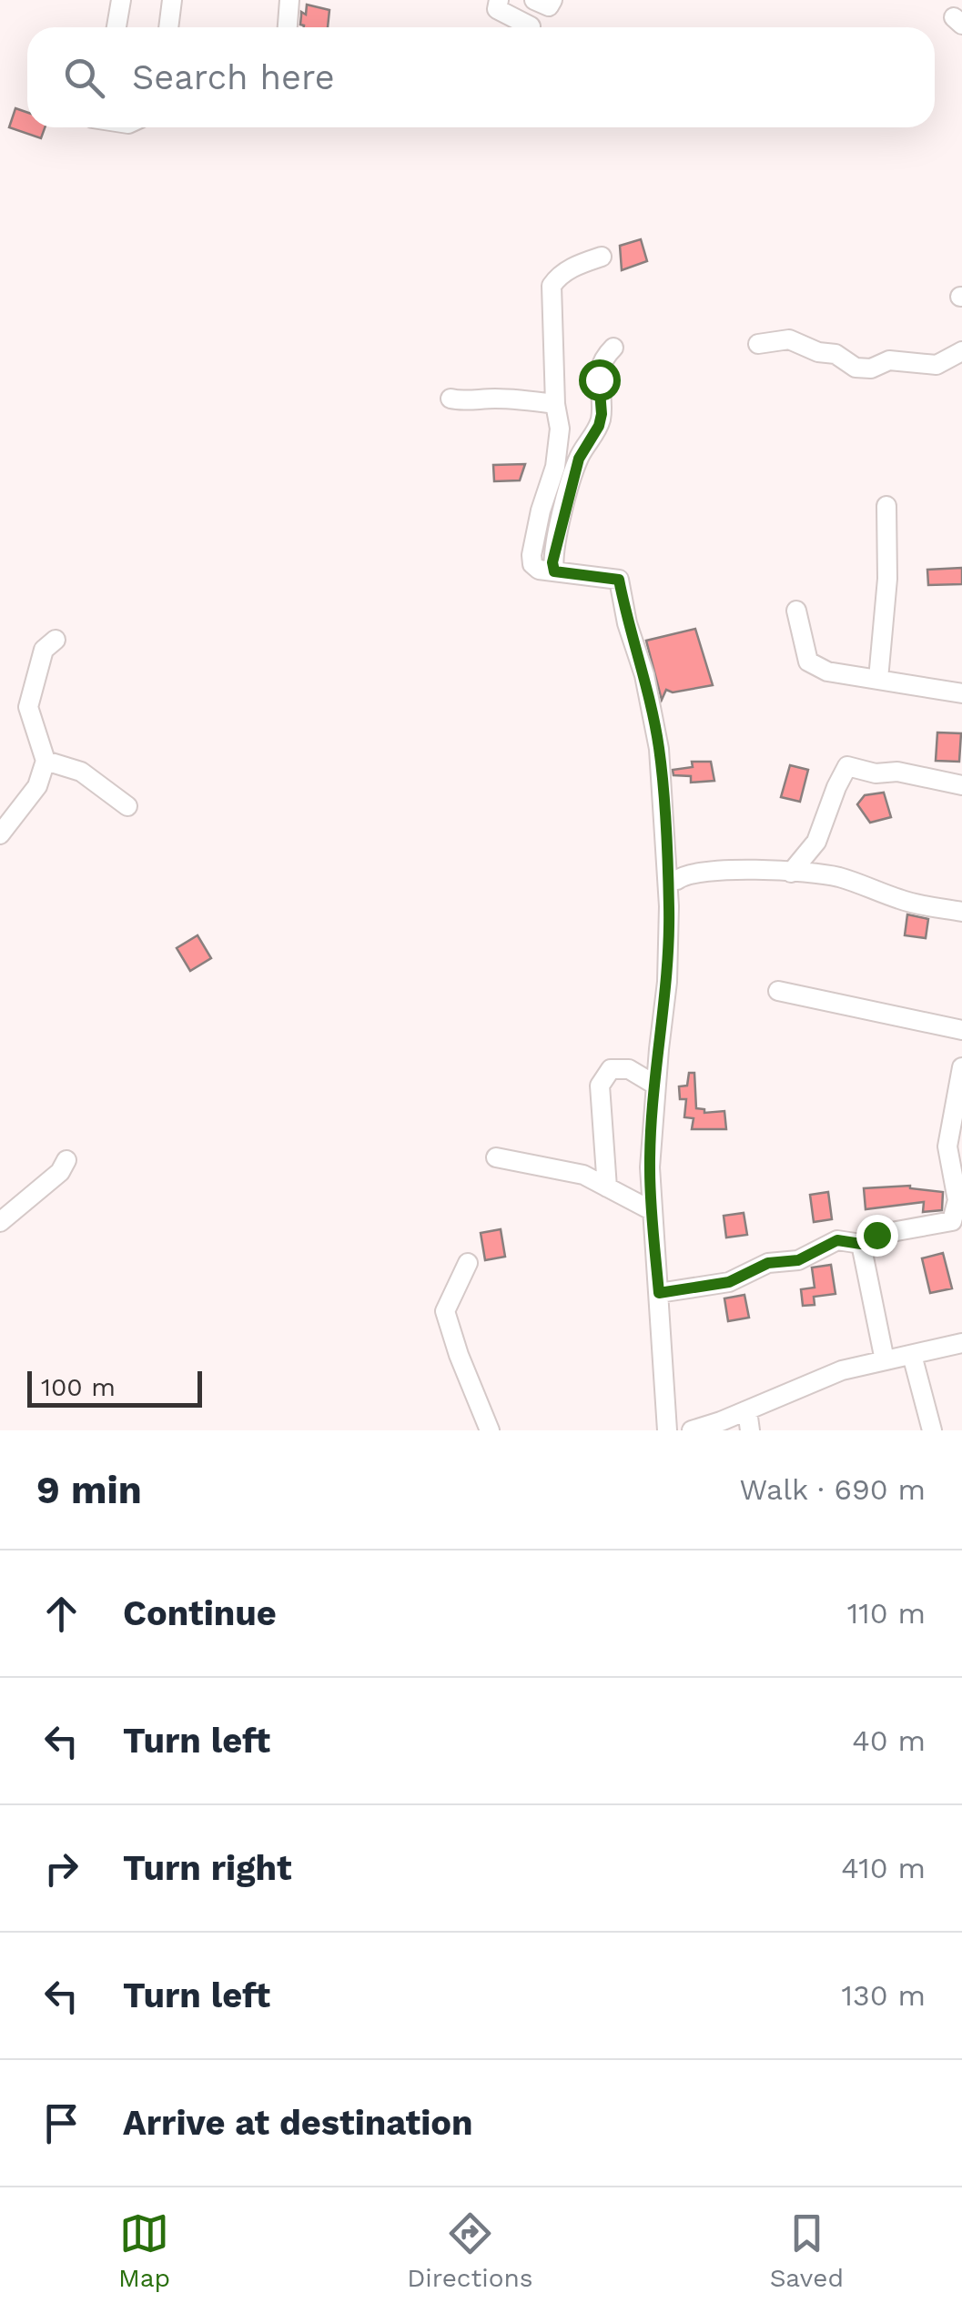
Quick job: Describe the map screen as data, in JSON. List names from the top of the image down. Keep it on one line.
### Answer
{"scale_bar":"100 m","page":{"search":"Search here","scale":"100 m","heading":["9 min","Walk · 690 m"],"list":[["Continue","110 m"],["Turn left","40 m"],["Turn right","410 m"],["Turn left","130 m"],"Arrive at destination"],"nav":["Map","Directions","Saved"]}}
